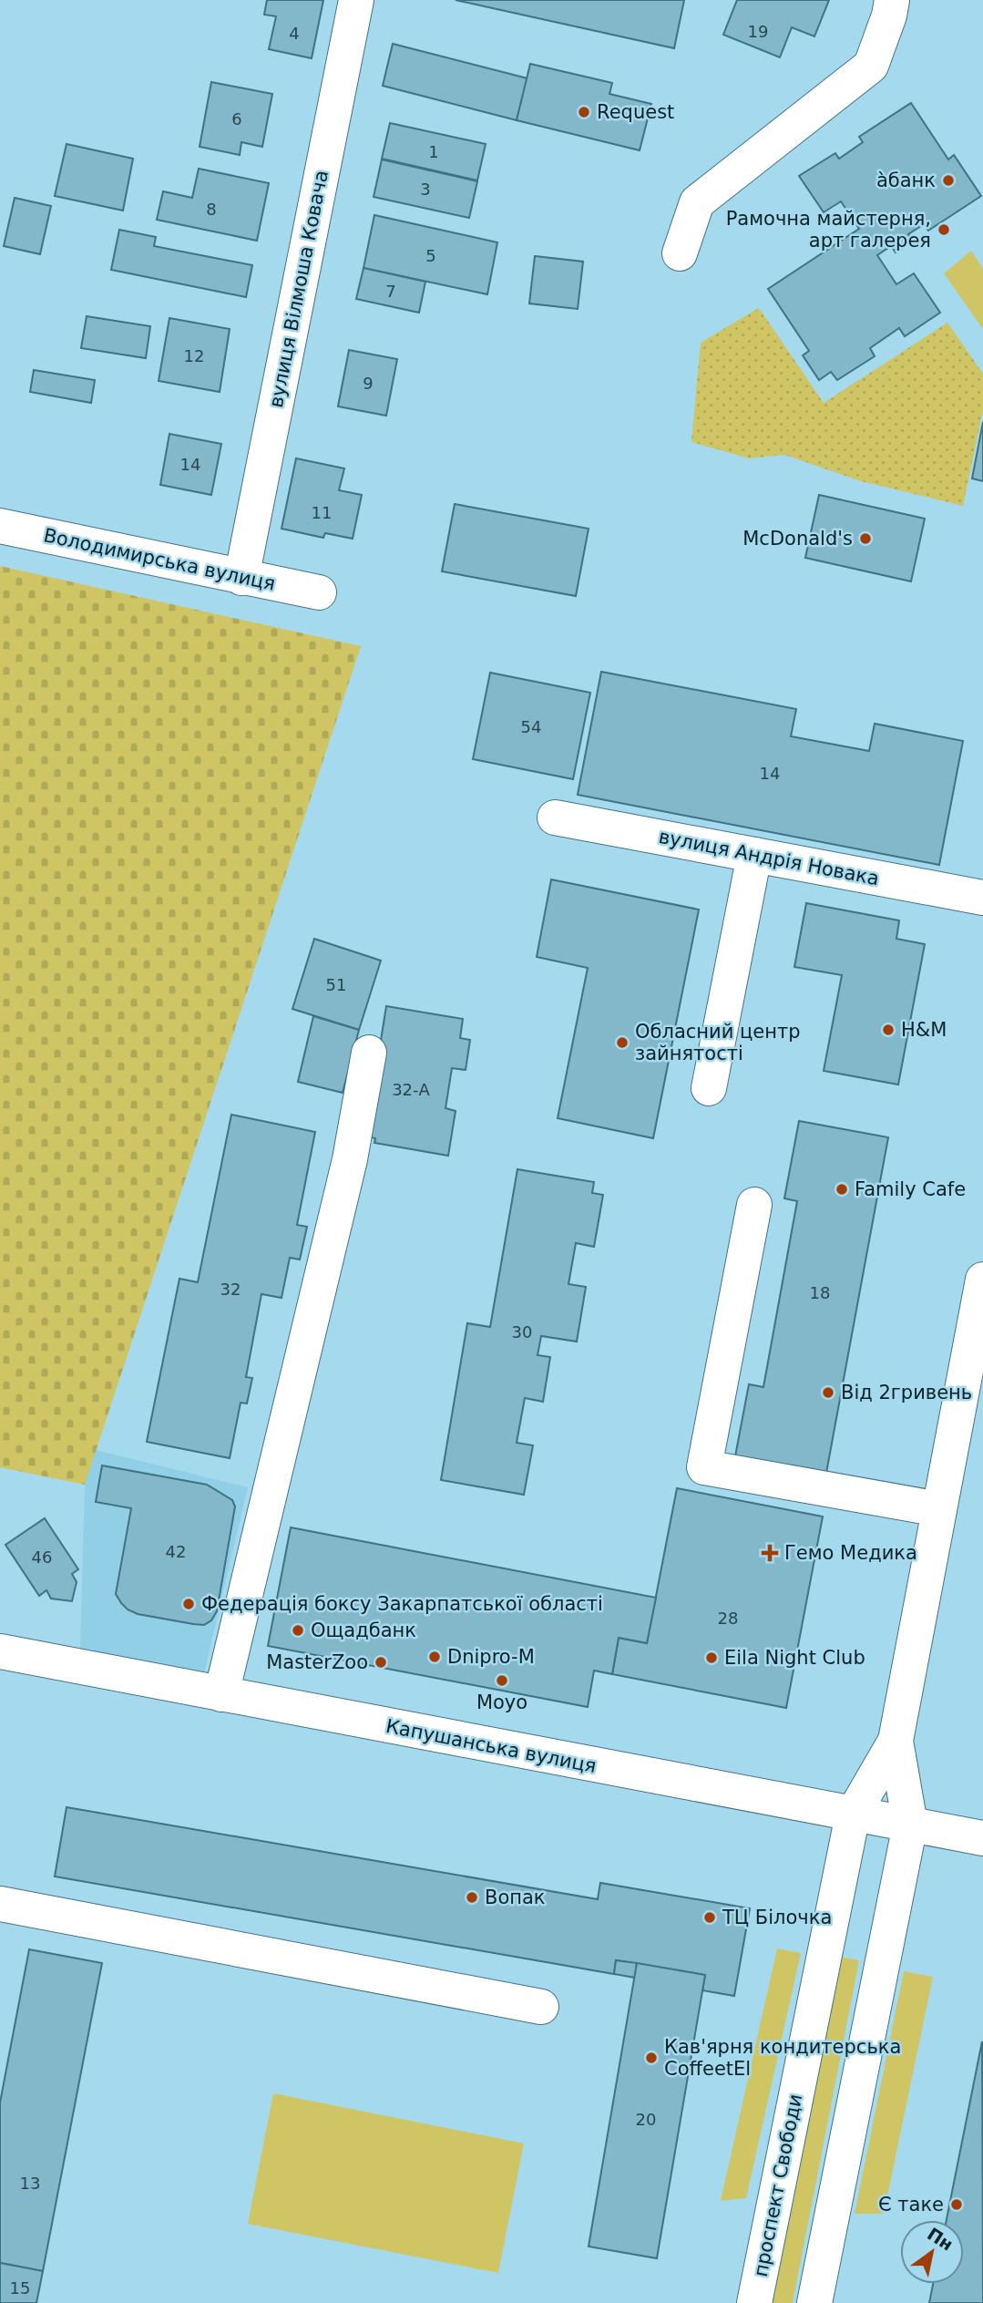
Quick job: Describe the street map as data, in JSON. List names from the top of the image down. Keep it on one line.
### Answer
{"streets":{"street":["вулиця Вілмоша Ковача","Володимирська вулиця","вулиця Андрія Новака","Капушанська вулиця","проспект Свободи"]},"crossings":[["вулиця Вілмоша Ковача","Володимирська вулиця"],["Капушанська вулиця","проспект Свободи"]],"places":{"other":["Request","а̀банк","Рамочна майстерня, арт галерея","McDonald's","H&M","Обласний центр зайнятості","Family Cafe","Від 2гривень","Федерація боксу Закарпатської області","Ощадбанк","Dnipro-M","Eila Night Club","MasterZoo","Moyo","Вопак","ТЦ Білочка","Кав'ярня кондитерська CoffeetEl","Є таке"],"health":["Гемо Медика"]},"house_numbers":["19","4","6","1","3","8","5","7","12","9","14","11","54","14","51","32-А","32","18","30","42","46","28","20","13","15"],"north":"top right"}
